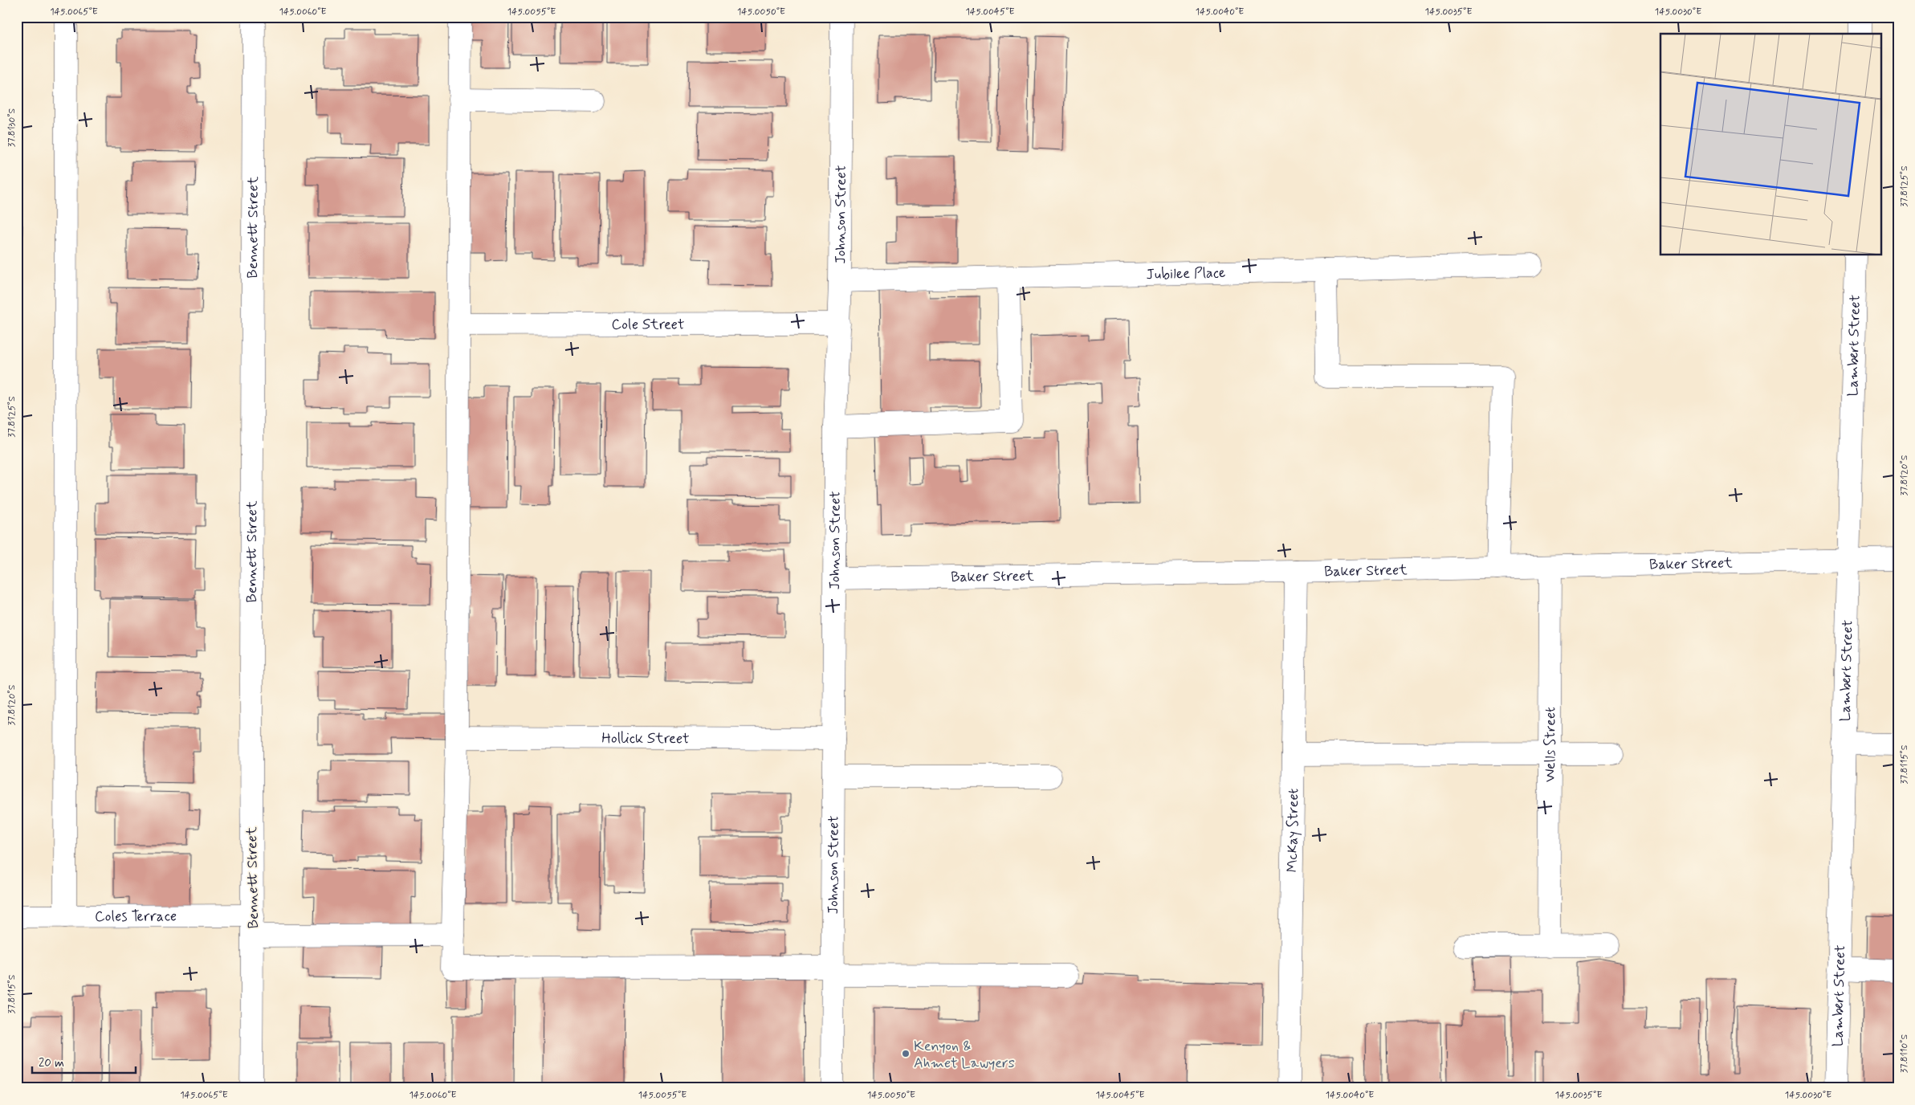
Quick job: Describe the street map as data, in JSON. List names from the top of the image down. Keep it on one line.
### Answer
{"streets":{"street":["Johnson Street","Bennett Street","Jubilee Place","Cole Street","Lambert Street","Baker Street","Hollick Street","Wells Street","McKay Street","Coles Terrace"]},"crossings":[["Johnson Street","Jubilee Place"],["Johnson Street","Cole Street"],["Johnson Street","Baker Street"],["Johnson Street","Hollick Street"],["Bennett Street","Coles Terrace"],["Lambert Street","Baker Street"],["Baker Street","Wells Street"],["Baker Street","McKay Street"]],"places":["Kenyon & Ahmet Lawyers"],"scale_bar":"20 m","coordinates":["145.0065°E","145.0060°E","145.0055°E","145.0050°E","145.0045°E","145.0040°E","145.0035°E","145.0030°E","37.8130°S","37.8125°S","37.8120°S","37.8115°S","37.8110°S"]}
